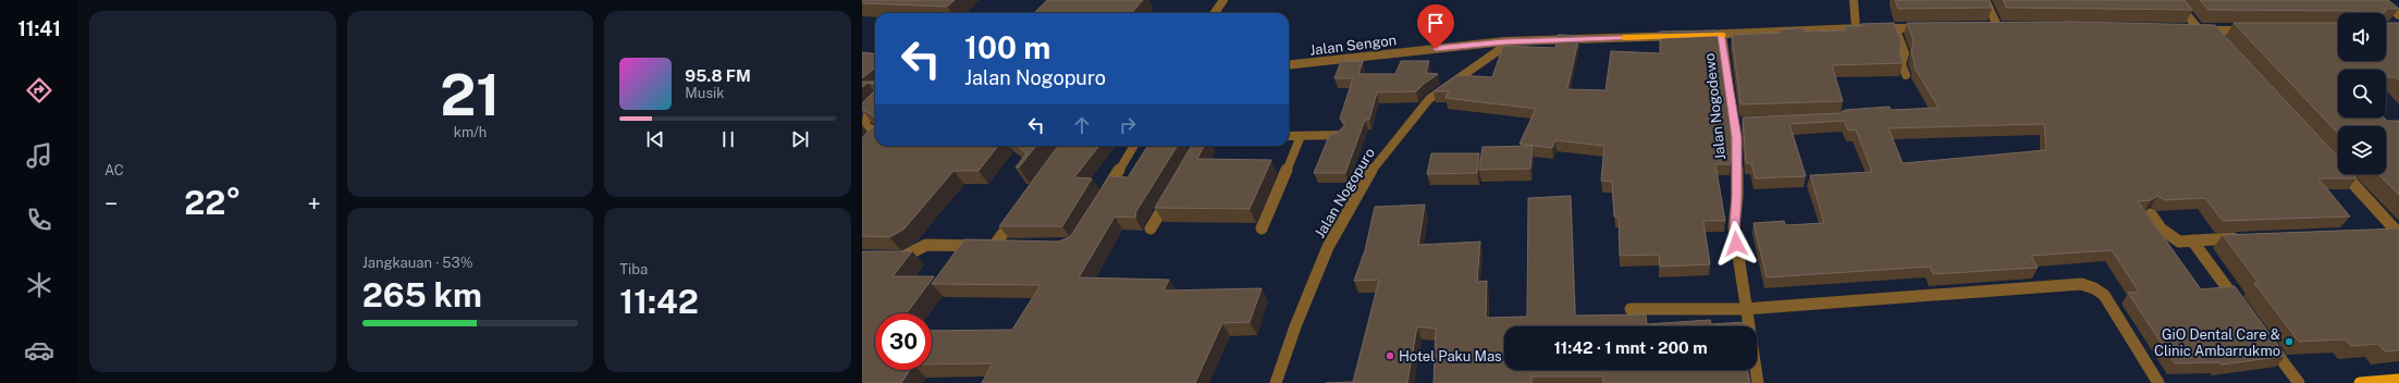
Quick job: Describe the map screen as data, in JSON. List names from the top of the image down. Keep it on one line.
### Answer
{"streets":{"street":["Jalan Sengon","Jalan Nogodewo","Jalan Nogopuro"]},"crossings":[["Jalan Sengon","Jalan Nogopuro"]],"places":["GiO Dental Care & Clinic Ambarrukmo","Hotel Paku Mas"],"page":{"tabs":"11:41","tile":["AC",["21","km/h"],["Jangkauan · 53%","265 km"],["Tiba","11:42"]],"turn":["100 m","Jalan Nogopuro"],"song":["95.8 FM","Musik"],"heat":["−","22°","+"],"limit":"30","trip":"11:42 · 1 mnt · 200 m"}}
